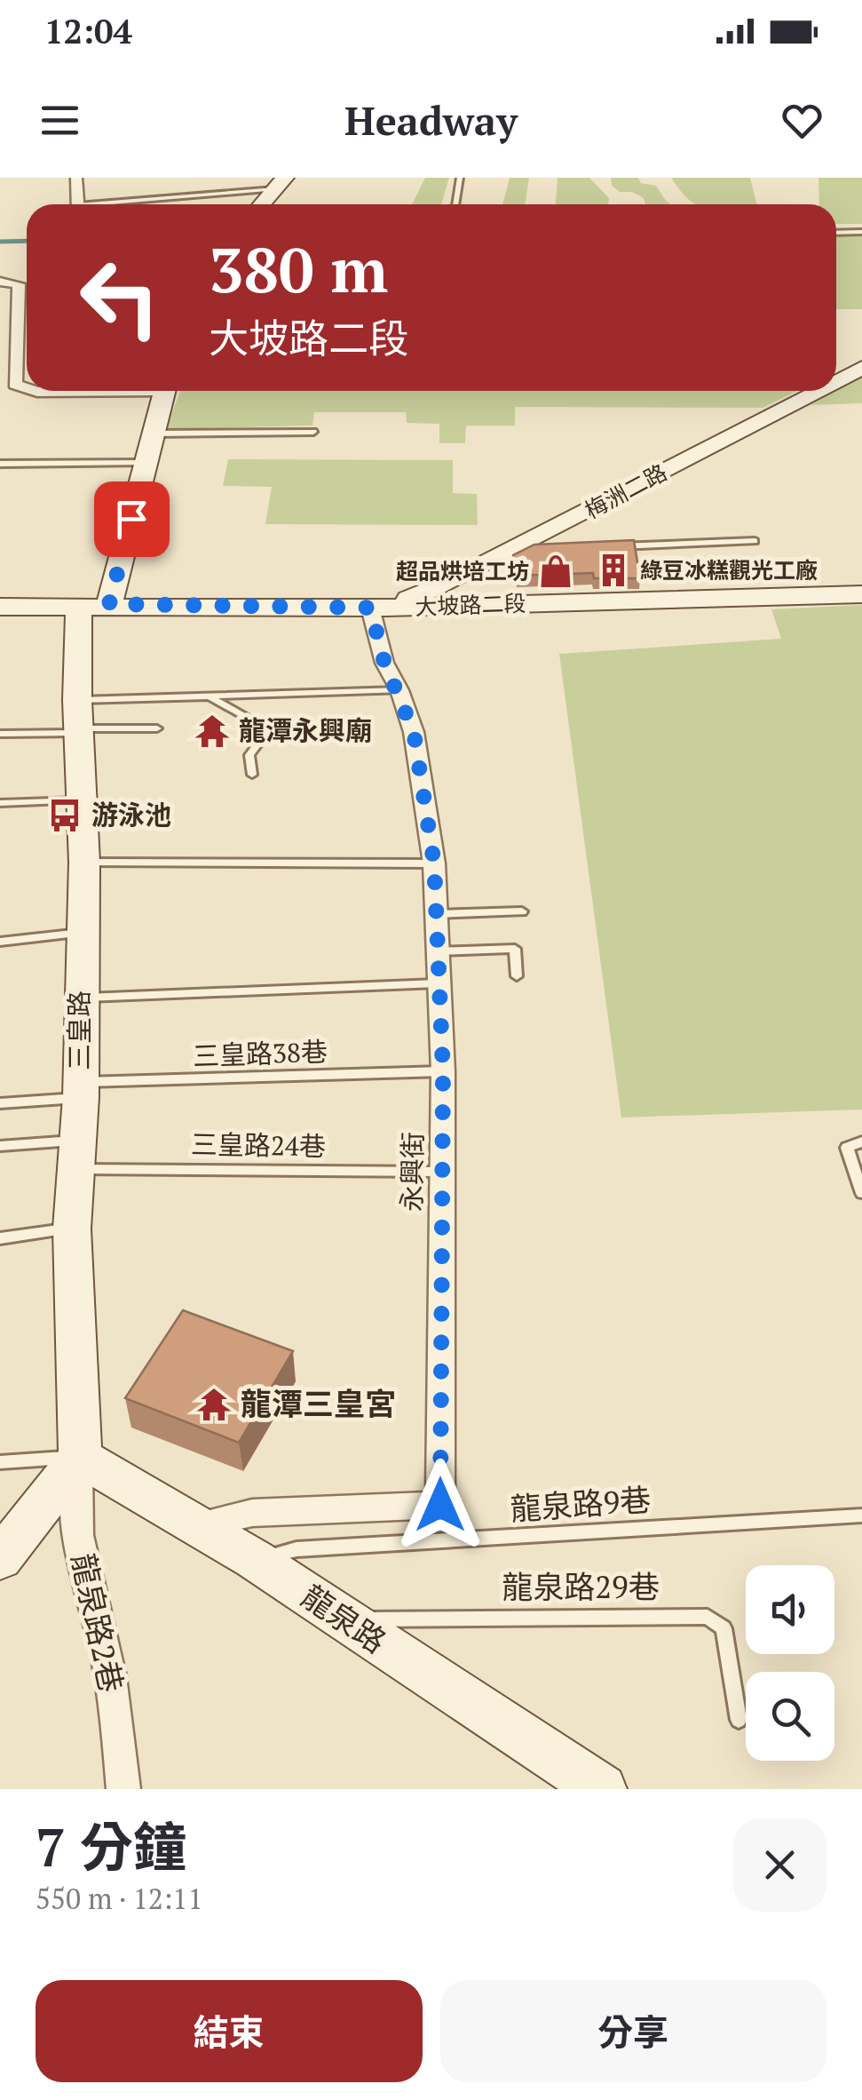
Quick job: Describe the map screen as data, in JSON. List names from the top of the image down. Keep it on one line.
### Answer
{"streets":{"street":["梅洲二路","大坡路二段","三皇路","永興街","龍泉路","龍泉路2巷"],"lane":["三皇路38巷","三皇路24巷","龍泉路9巷","龍泉路29巷"]},"crossings":[["梅洲二路","大坡路二段"],["梅洲二路","永興街"],["大坡路二段","三皇路"],["大坡路二段","永興街"],["三皇路","三皇路38巷"],["三皇路","三皇路24巷"],["三皇路","龍泉路"],["三皇路","龍泉路2巷"],["三皇路38巷","永興街"],["三皇路24巷","永興街"],["永興街","龍泉路"],["龍泉路9巷","龍泉路"],["龍泉路29巷","龍泉路"],["龍泉路","龍泉路2巷"]],"places":{"building":["綠豆冰糕觀光工廠"],"shop":["超品烘培工坊"],"temple":["龍潭永興廟","龍潭三皇宮"],"bus stop":["游泳池"]},"page":{"status":"12:04","header":"Headway","turn":["380 m","大坡路二段"],"heading":["7 分鐘","550 m · 12:11"],"buttons":["結束","分享"]}}
